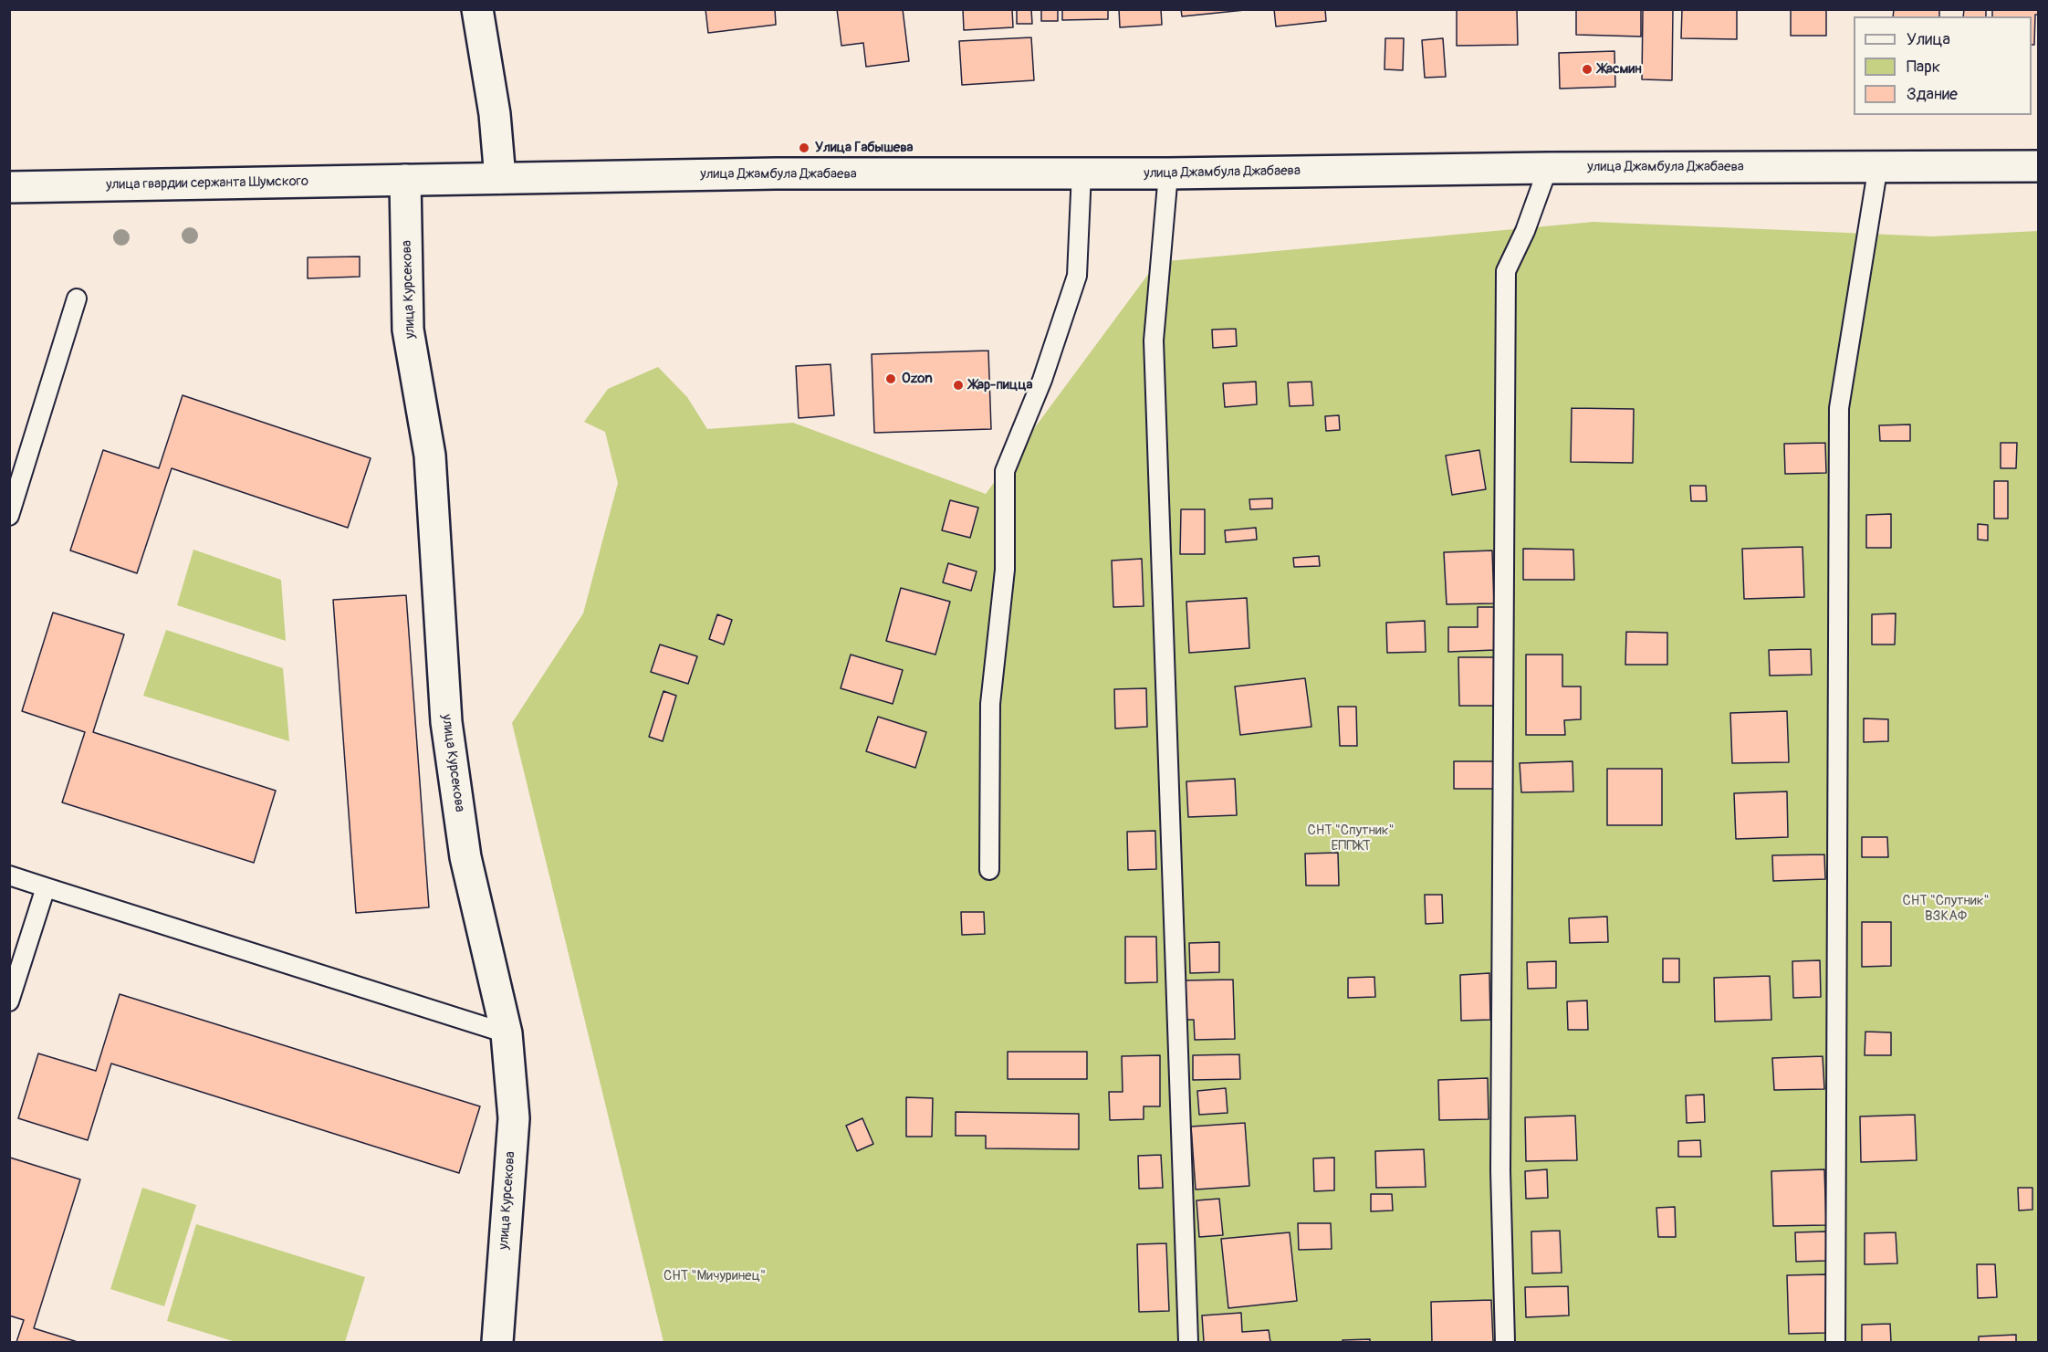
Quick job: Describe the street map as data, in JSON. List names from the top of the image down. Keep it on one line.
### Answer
{"streets":{"main road":["улица Джамбула Джабаева","улица гвардии сержанта Шумского","улица Курсекова"]},"crossings":[["улица Джамбула Джабаева","улица гвардии сержанта Шумского"],["улица Джамбула Джабаева","улица Курсекова"],["улица гвардии сержанта Шумского","улица Курсекова"]],"parks":["СНТ \"Спутник\" ЕППЖТ","СНТ \"Спутник\" ВЗКАФ","СНТ \"Мичуринец\""],"places":["Жасмин","Улица Габышева","Ozon","Жар-пицца"],"legend":["Улица","Парк","Здание"]}
